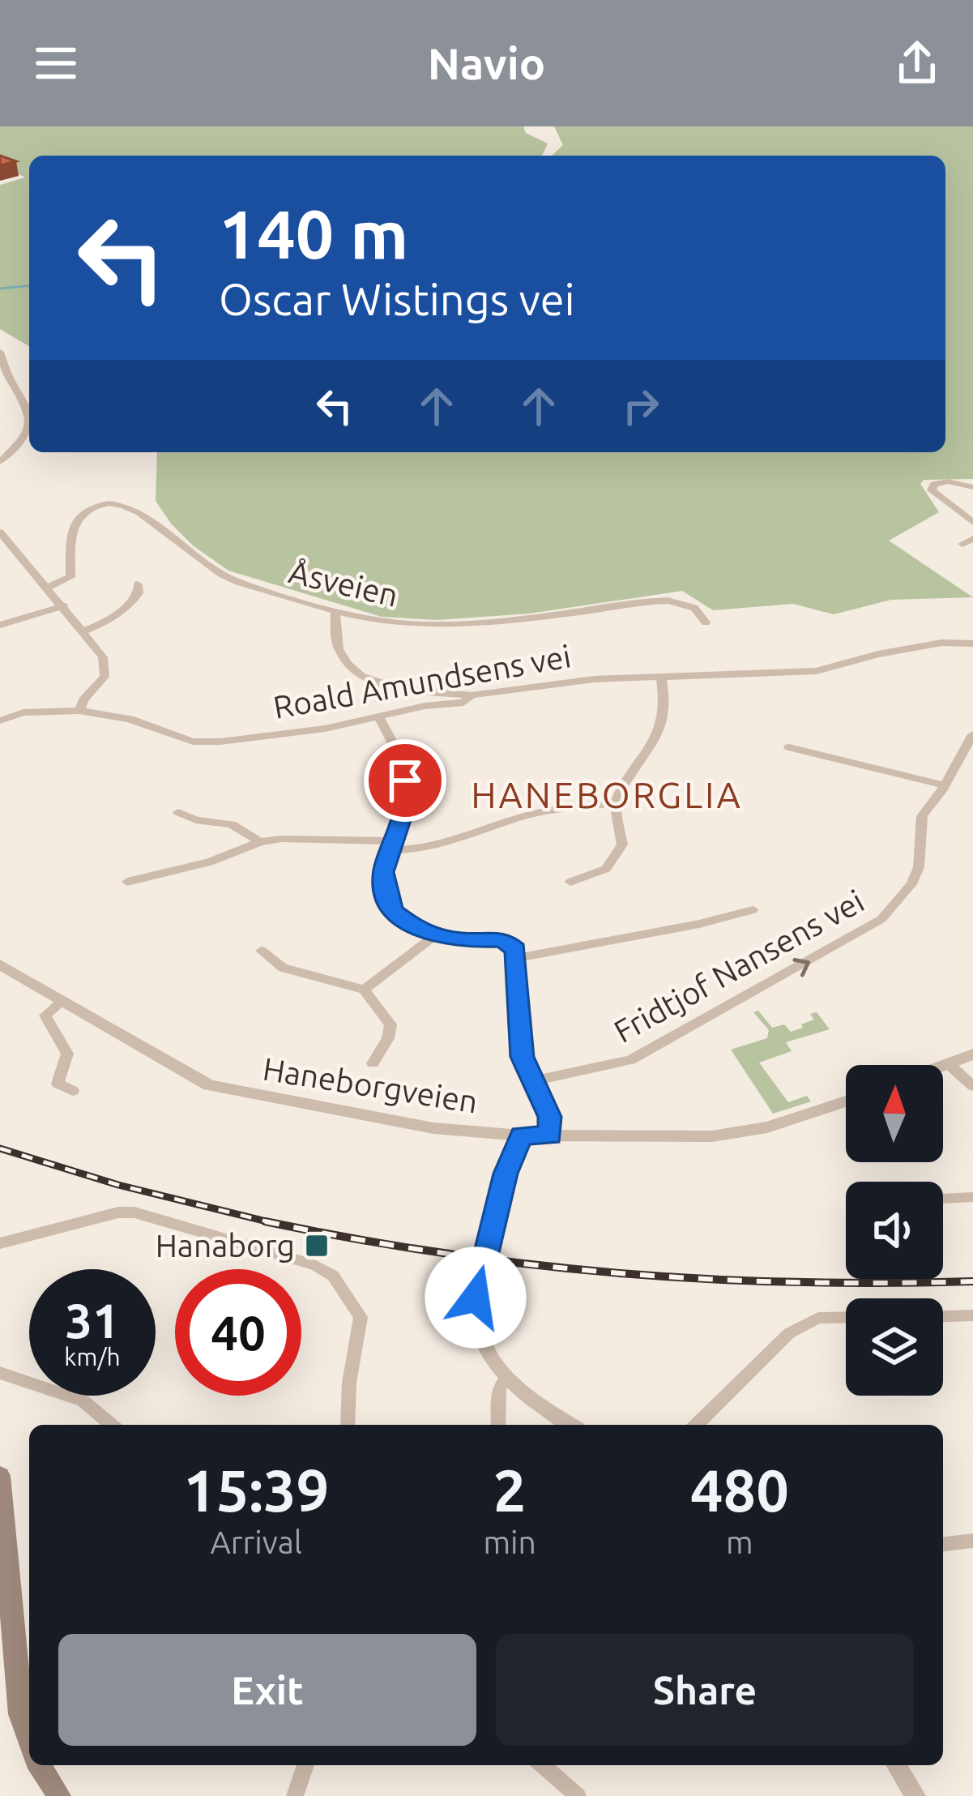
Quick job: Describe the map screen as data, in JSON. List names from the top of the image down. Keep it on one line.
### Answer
{"streets":{"street":["Åsveien","Roald Amundsens vei","Fridtjof Nansens vei","Haneborgveien"]},"one_way":["Fridtjof Nansens vei"],"districts":["HANEBORGLIA"],"places":{"transit":["Hanaborg"]},"north":"top","page":{"header":"Navio","turn":["140 m","Oscar Wistings vei"],"speed":"31 km/h","limit":"40","eta":["15:39","Arrival","2","min","480","m"],"buttons":["Exit","Share"]}}
